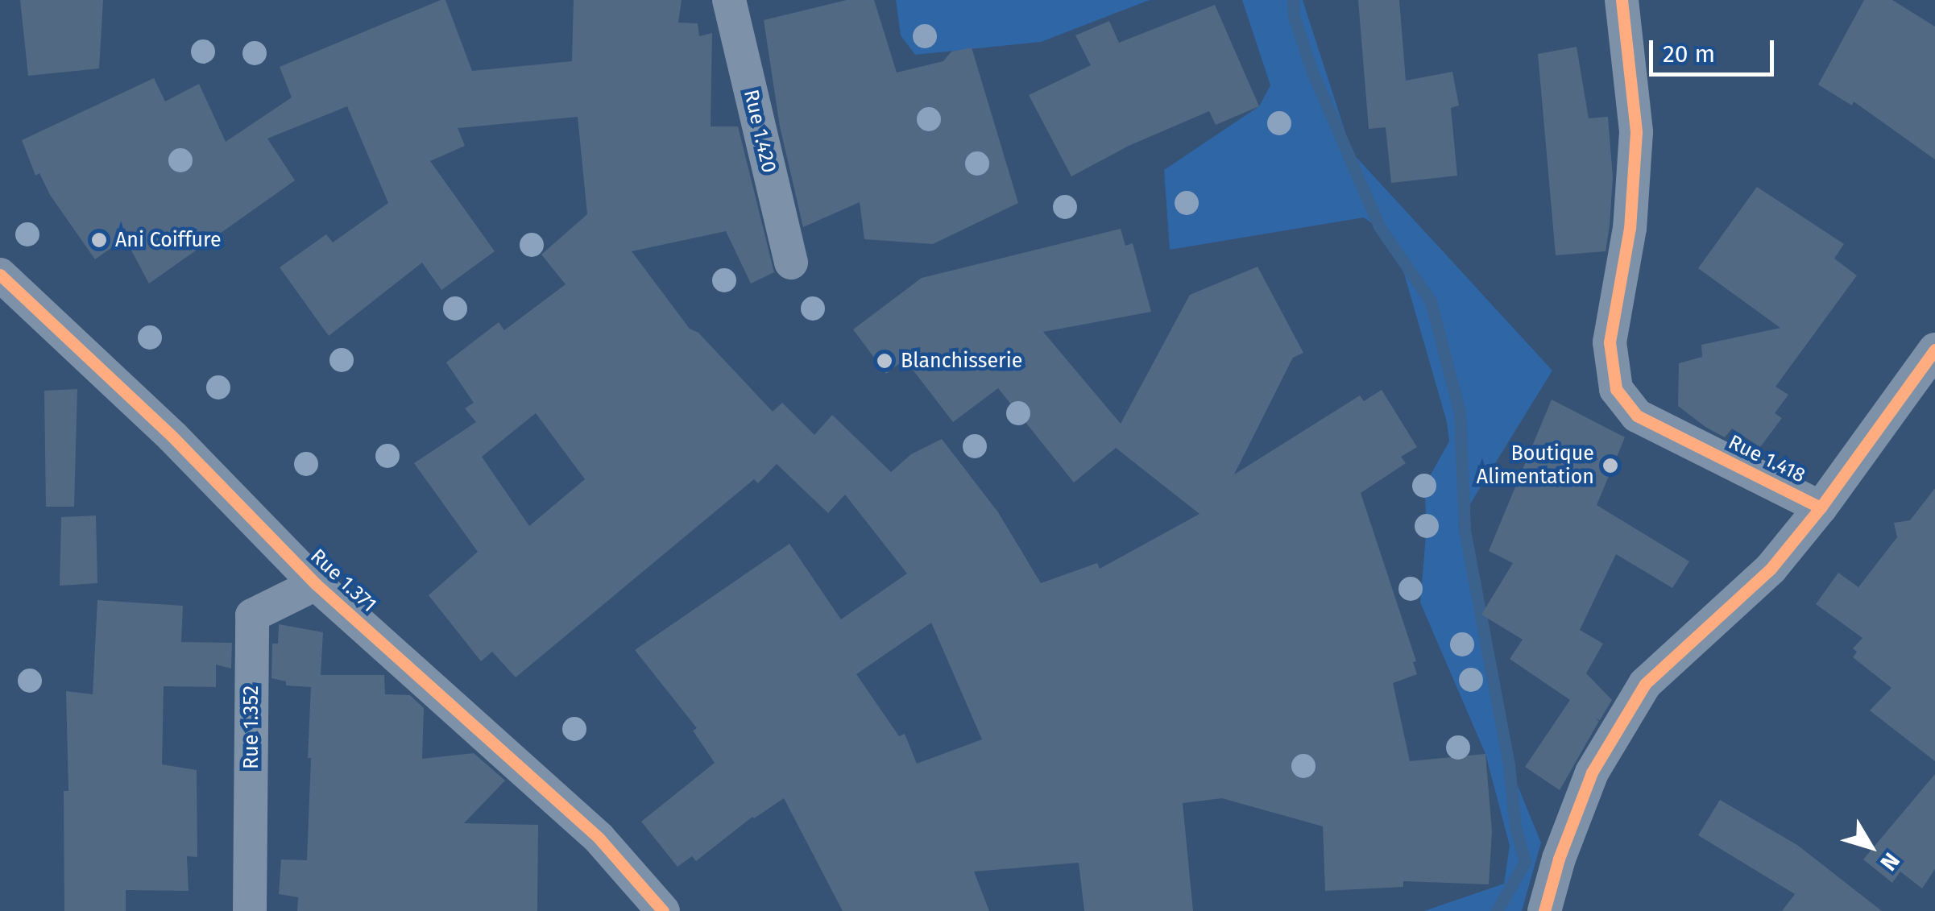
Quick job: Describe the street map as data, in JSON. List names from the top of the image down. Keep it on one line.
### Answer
{"streets":{"street":["Rue 1.420","Rue 1.418","Rue 1.371","Rue 1.352"]},"crossings":[["Rue 1.371","Rue 1.352"]],"places":["Ani Coiffure","Blanchisserie","Boutique Alimentation"],"scale_bar":"20 m","north":"bottom right"}
